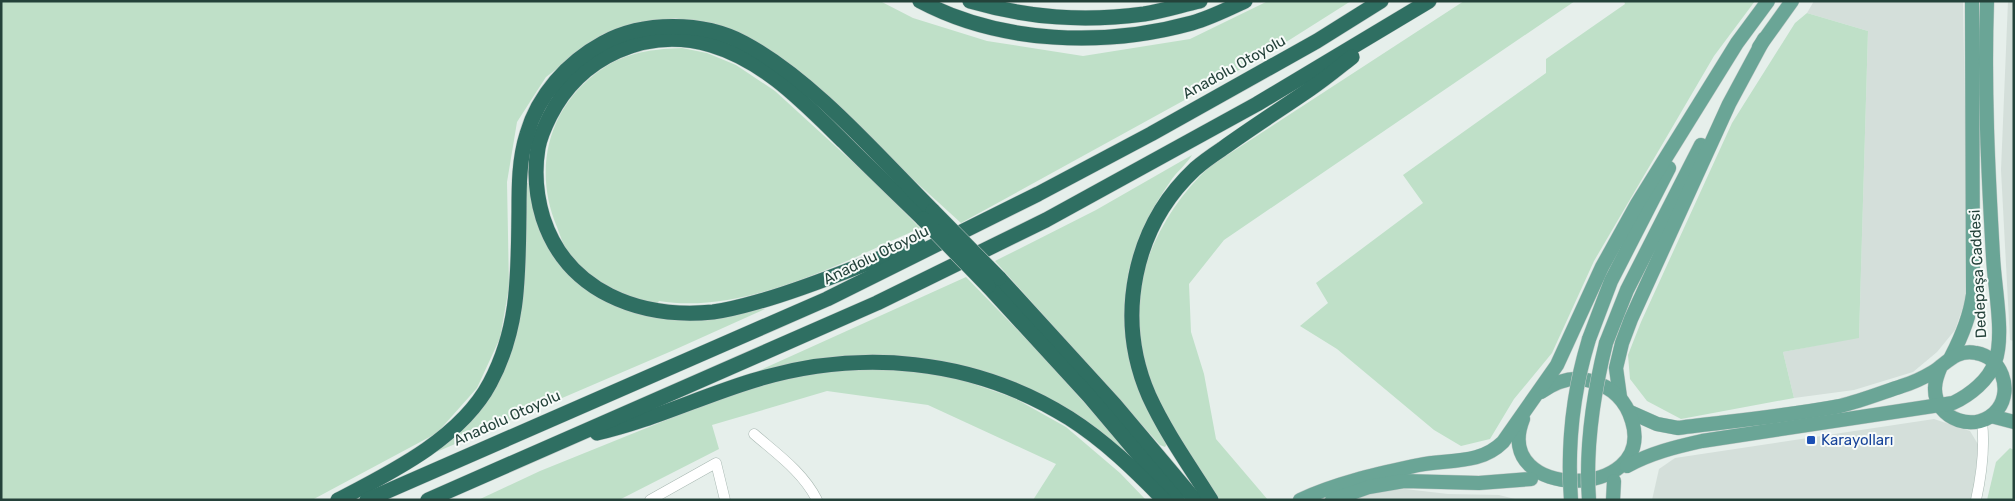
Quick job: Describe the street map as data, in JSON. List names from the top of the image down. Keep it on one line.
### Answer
{"streets":{"highway":["Anadolu Otoyolu"],"main road":["Dedepaşa Caddesi"]},"places":{"transit":["Karayolları"]}}
